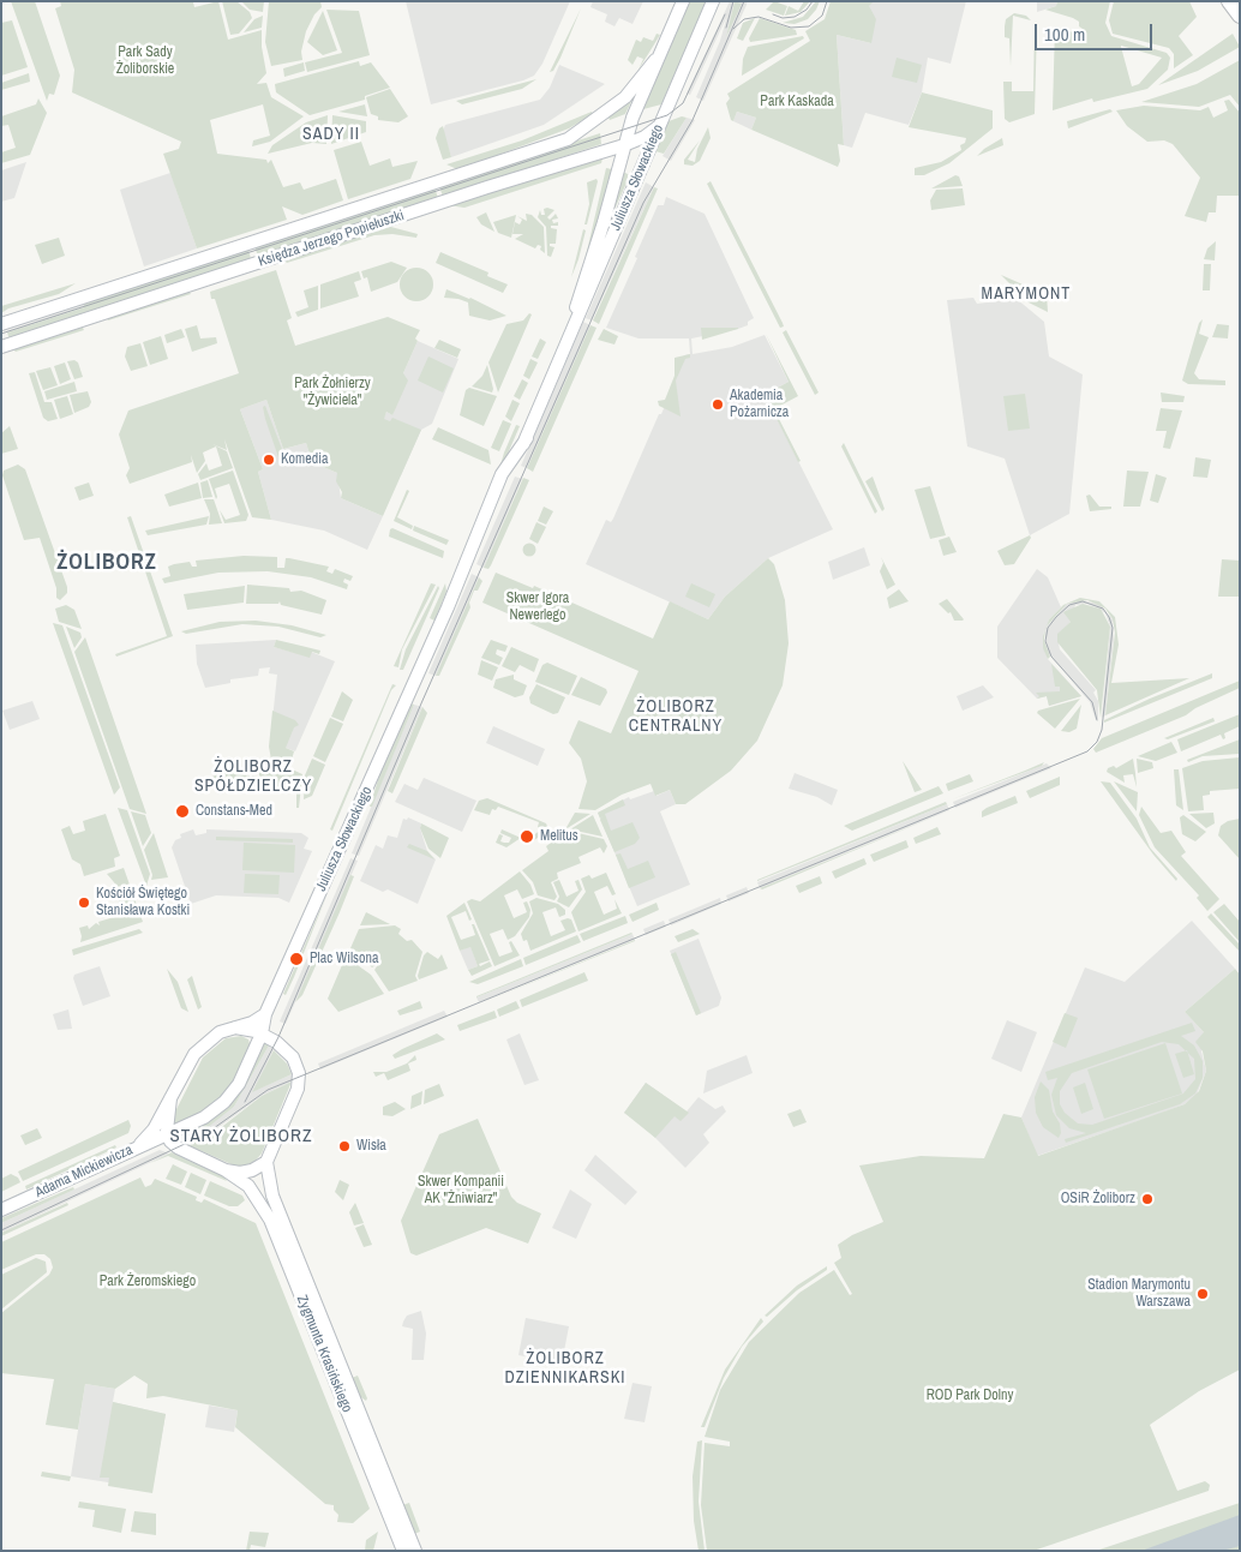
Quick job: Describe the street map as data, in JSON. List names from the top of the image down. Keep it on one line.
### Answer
{"streets":{"main road":["Juliusza Słowackiego","Księdza Jerzego Popiełuszki","Adama Mickiewicza","Zygmunta Krasińskiego"]},"crossings":[["Juliusza Słowackiego","Księdza Jerzego Popiełuszki"],["Juliusza Słowackiego","Adama Mickiewicza"]],"districts":["SADY II","MARYMONT","ŻOLIBORZ","ŻOLIBORZ CENTRALNY","ŻOLIBORZ SPÓŁDZIELCZY","STARY ŻOLIBORZ","ŻOLIBORZ DZIENNIKARSKI"],"parks":["Park Sady Żoliborskie","Park Kaskada","Park Żołnierzy \"Żywiciela\"","Skwer Igora Newerlego","Skwer Kompanii AK \"Żniwiarz\"","Park Żeromskiego","ROD Park Dolny"],"places":["Akademia Pożarnicza","Komedia","Constans-Med","Melitus","Kościół Świętego Stanisława Kostki","Plac Wilsona","Wisła","OSiR Żoliborz","Stadion Marymontu Warszawa"],"scale_bar":"100 m"}
